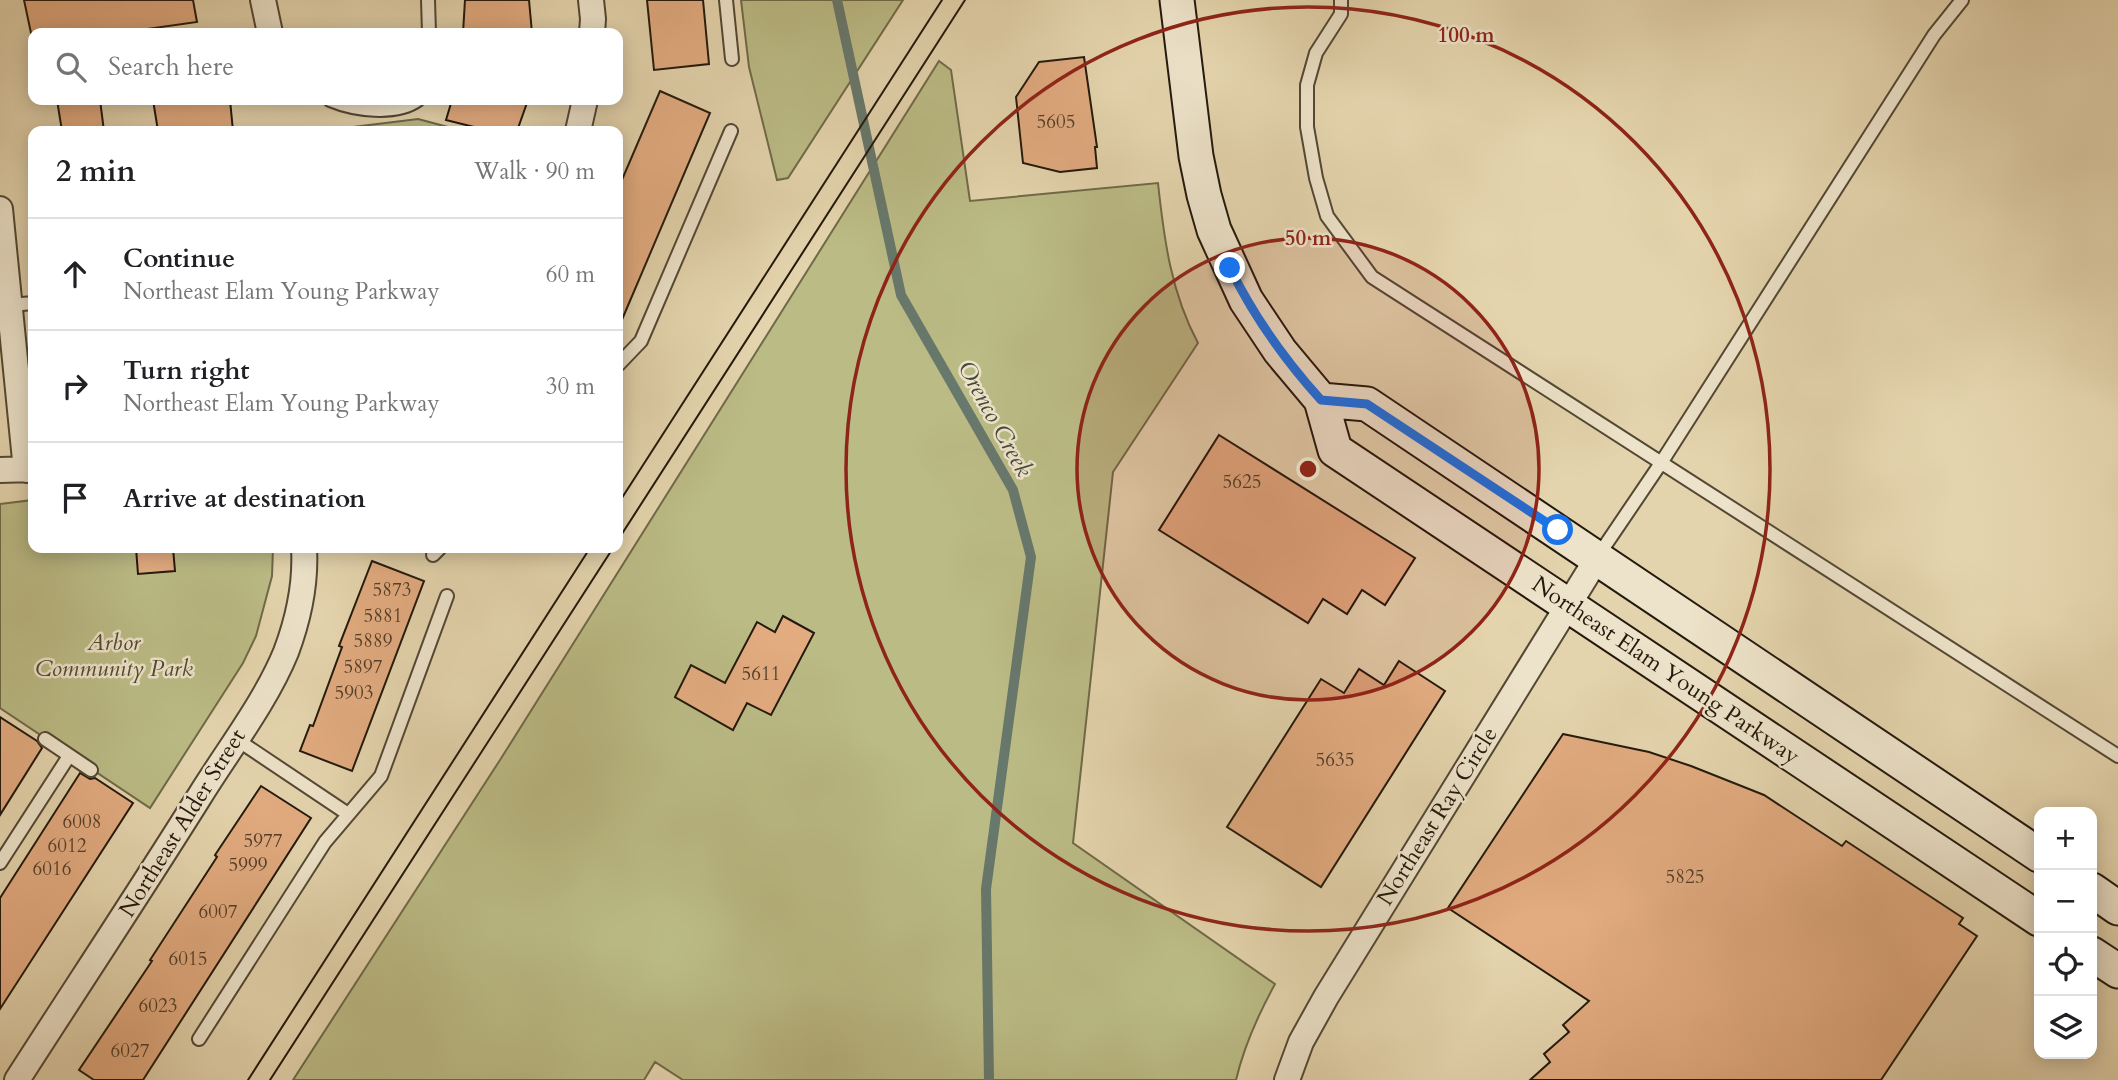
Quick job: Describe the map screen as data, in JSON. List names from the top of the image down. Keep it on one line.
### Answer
{"streets":{"street":["Northeast Elam Young Parkway","Northeast Ray Circle","Northeast Alder Street"]},"crossings":[["Northeast Elam Young Parkway","Northeast Ray Circle"]],"water":["Orenco Creek"],"parks":["Arbor Community Park"],"house_numbers":["5605","5625","5873","5881","5889","5897","5611","5903","5635","6008","5977","6012","5999","6016","5825","6007","6015","6023","6027"],"page":{"search":"Search here","heading":["2 min","Walk · 90 m"],"list":[["Continue","Northeast Elam Young Parkway","60 m"],["Turn right","Northeast Elam Young Parkway","30 m"],"Arrive at destination"],"map_buttons":["+","−"]},"rings":["100 m","50 m"]}
